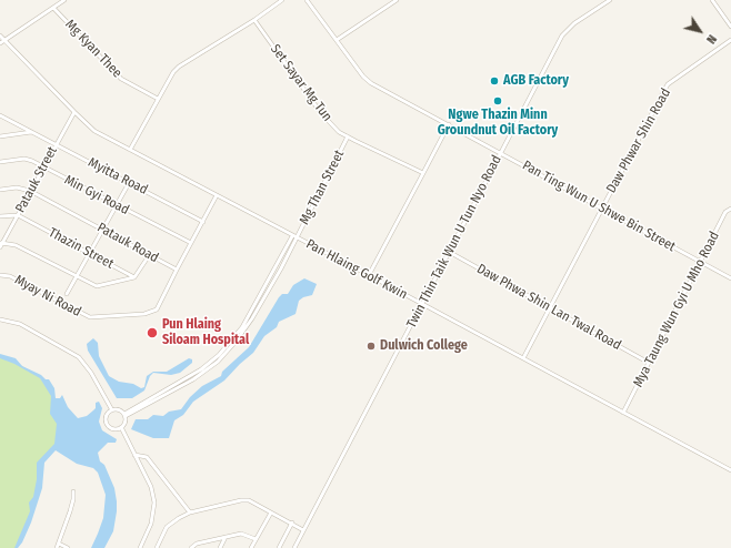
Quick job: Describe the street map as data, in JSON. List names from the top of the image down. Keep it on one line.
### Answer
{"streets":{"street":["Mg Kyan Thee","Set Sayar Mg Tun","Daw Phwar Shin Road","Myitta Road","Patauk Street","Mg Than Street","Min Gyi Road","Pan Ting Wun U Shwe Bin Street","Twin Thin Taik Wun U Tun Nyo Road","Patauk Road","Thazin Street","Pan Hlaing Golf Kwin","Myay Ni Road","Daw Phwa Shin Lan Twal Road","Mya Taung Wun Gyi U Mho Road"]},"crossings":[["Set Sayar Mg Tun","Mg Than Street"],["Daw Phwar Shin Road","Pan Ting Wun U Shwe Bin Street"],["Daw Phwar Shin Road","Pan Hlaing Golf Kwin"],["Daw Phwar Shin Road","Daw Phwa Shin Lan Twal Road"],["Myitta Road","Patauk Street"],["Patauk Street","Min Gyi Road"],["Patauk Street","Patauk Road"],["Patauk Street","Thazin Street"],["Patauk Street","Pan Hlaing Golf Kwin"],["Mg Than Street","Pan Hlaing Golf Kwin"],["Pan Ting Wun U Shwe Bin Street","Twin Thin Taik Wun U Tun Nyo Road"],["Pan Ting Wun U Shwe Bin Street","Mya Taung Wun Gyi U Mho Road"],["Twin Thin Taik Wun U Tun Nyo Road","Pan Hlaing Golf Kwin"],["Twin Thin Taik Wun U Tun Nyo Road","Daw Phwa Shin Lan Twal Road"],["Patauk Road","Myay Ni Road"],["Pan Hlaing Golf Kwin","Mya Taung Wun Gyi U Mho Road"],["Daw Phwa Shin Lan Twal Road","Mya Taung Wun Gyi U Mho Road"]],"places":["AGB Factory","Ngwe Thazin Minn Groundnut Oil Factory","Pun Hlaing Siloam Hospital","Dulwich College"],"north":"bottom right"}
